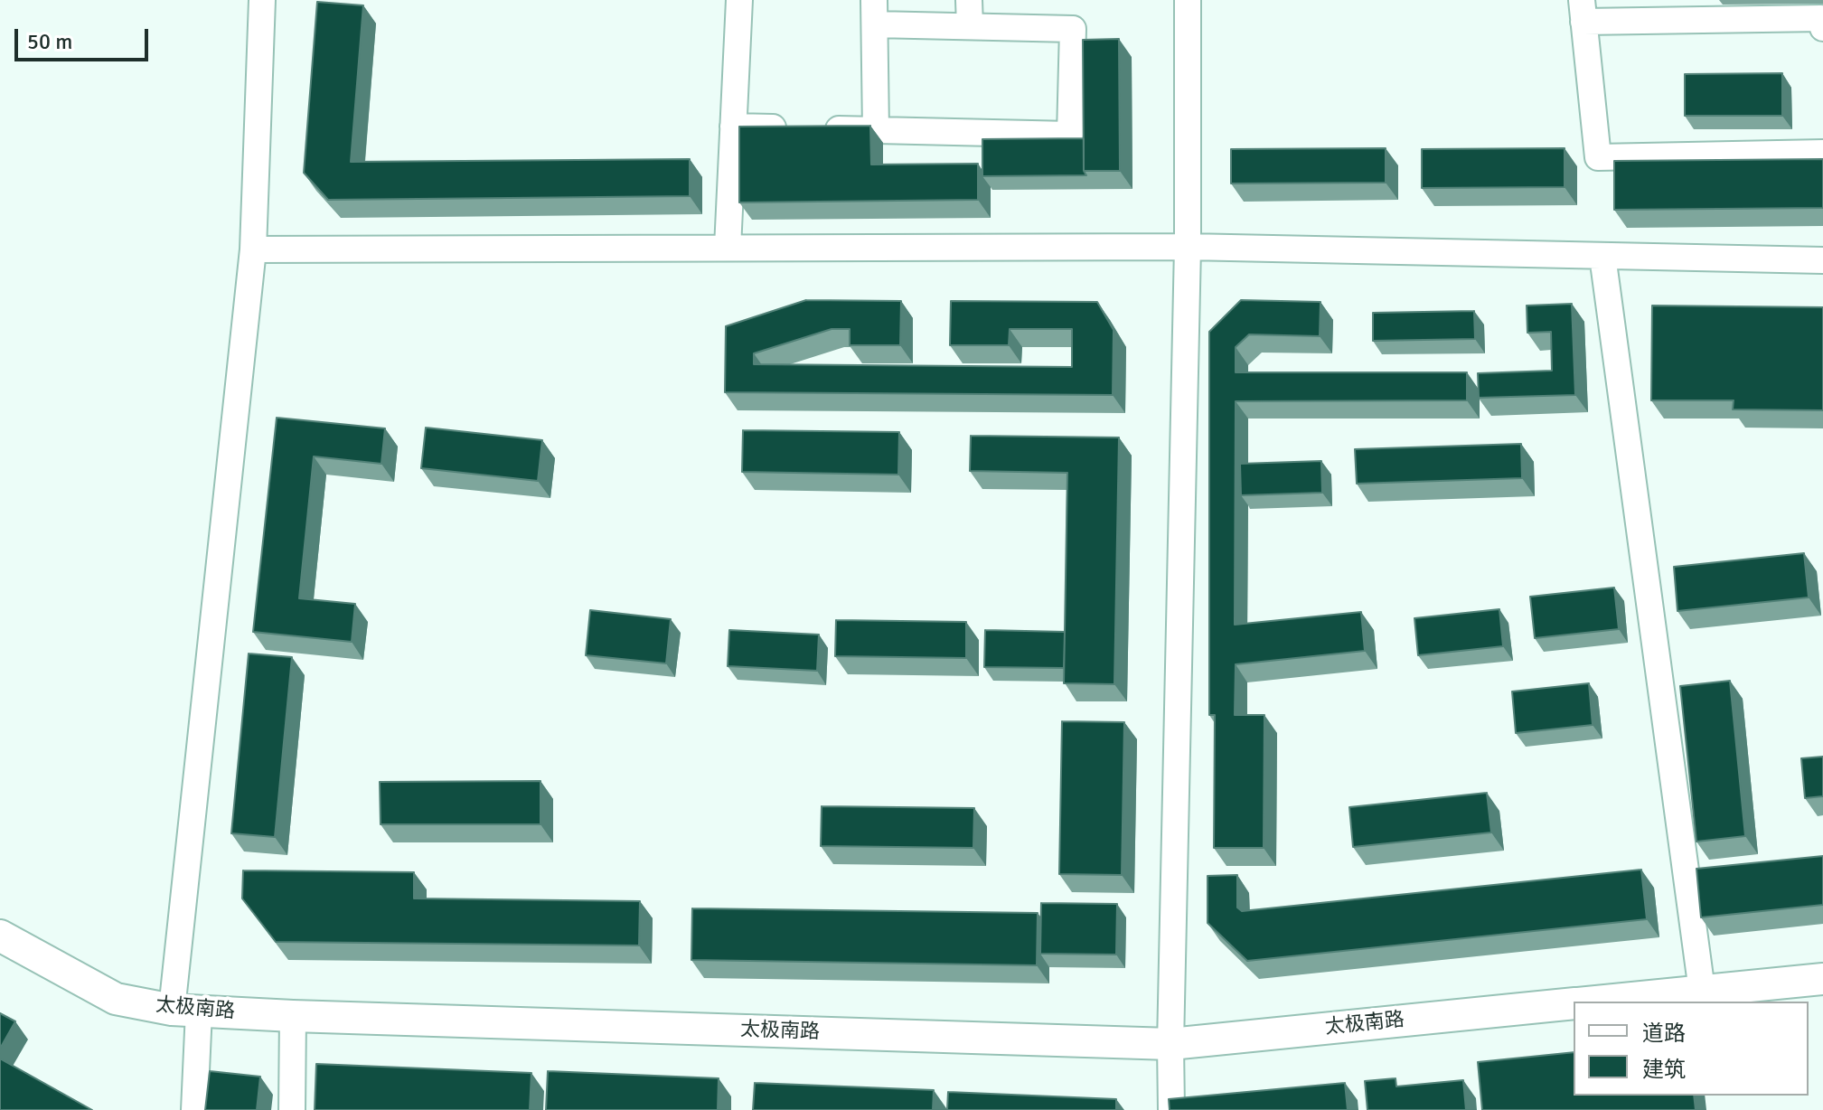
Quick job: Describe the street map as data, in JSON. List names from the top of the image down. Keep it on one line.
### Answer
{"streets":{"main road":["太极南路"]},"legend":["道路","建筑"],"scale_bar":"50 m"}
